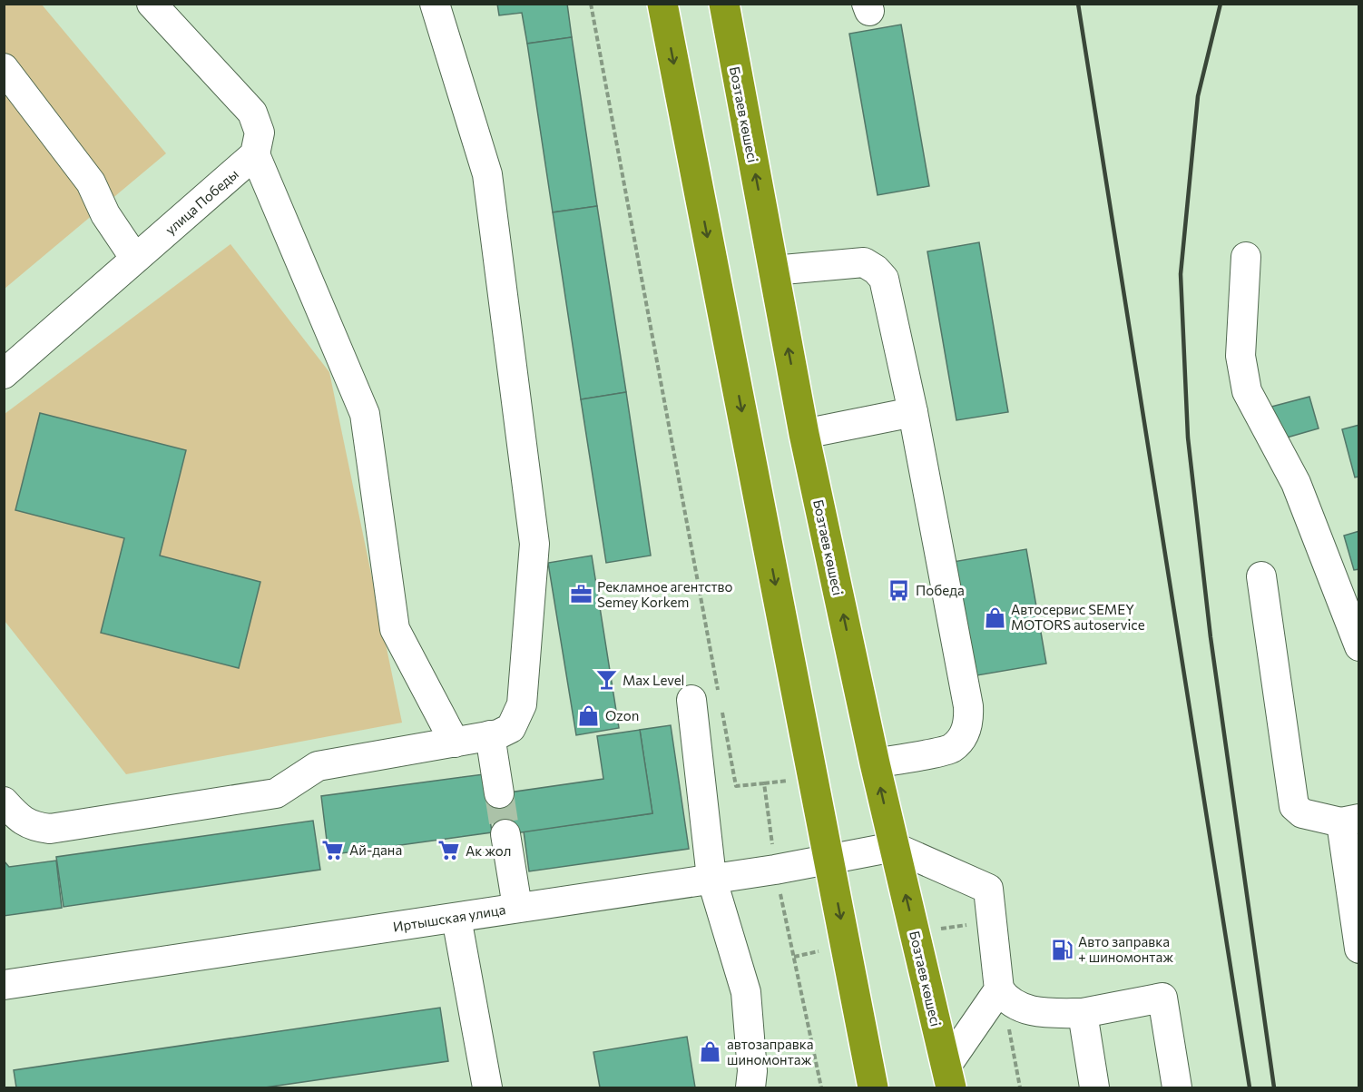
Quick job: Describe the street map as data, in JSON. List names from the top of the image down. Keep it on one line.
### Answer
{"streets":{"highway":["Бозтаев көшесі"],"street":["улица Победы","Иртышская улица"]},"crossings":[["Бозтаев көшесі","Иртышская улица"]],"places":{"bus stop":["Победа"],"office":["Рекламное агентство Semey Korkem"],"shop":["Автосервис SEMEY MOTORS autoservice","Ozon","автозаправка шиномонтаж"],"bar":["Max Level"],"supermarket":["Ай-дана","Ак жол"],"fuel station":["Авто заправка + шиномонтаж"]}}
